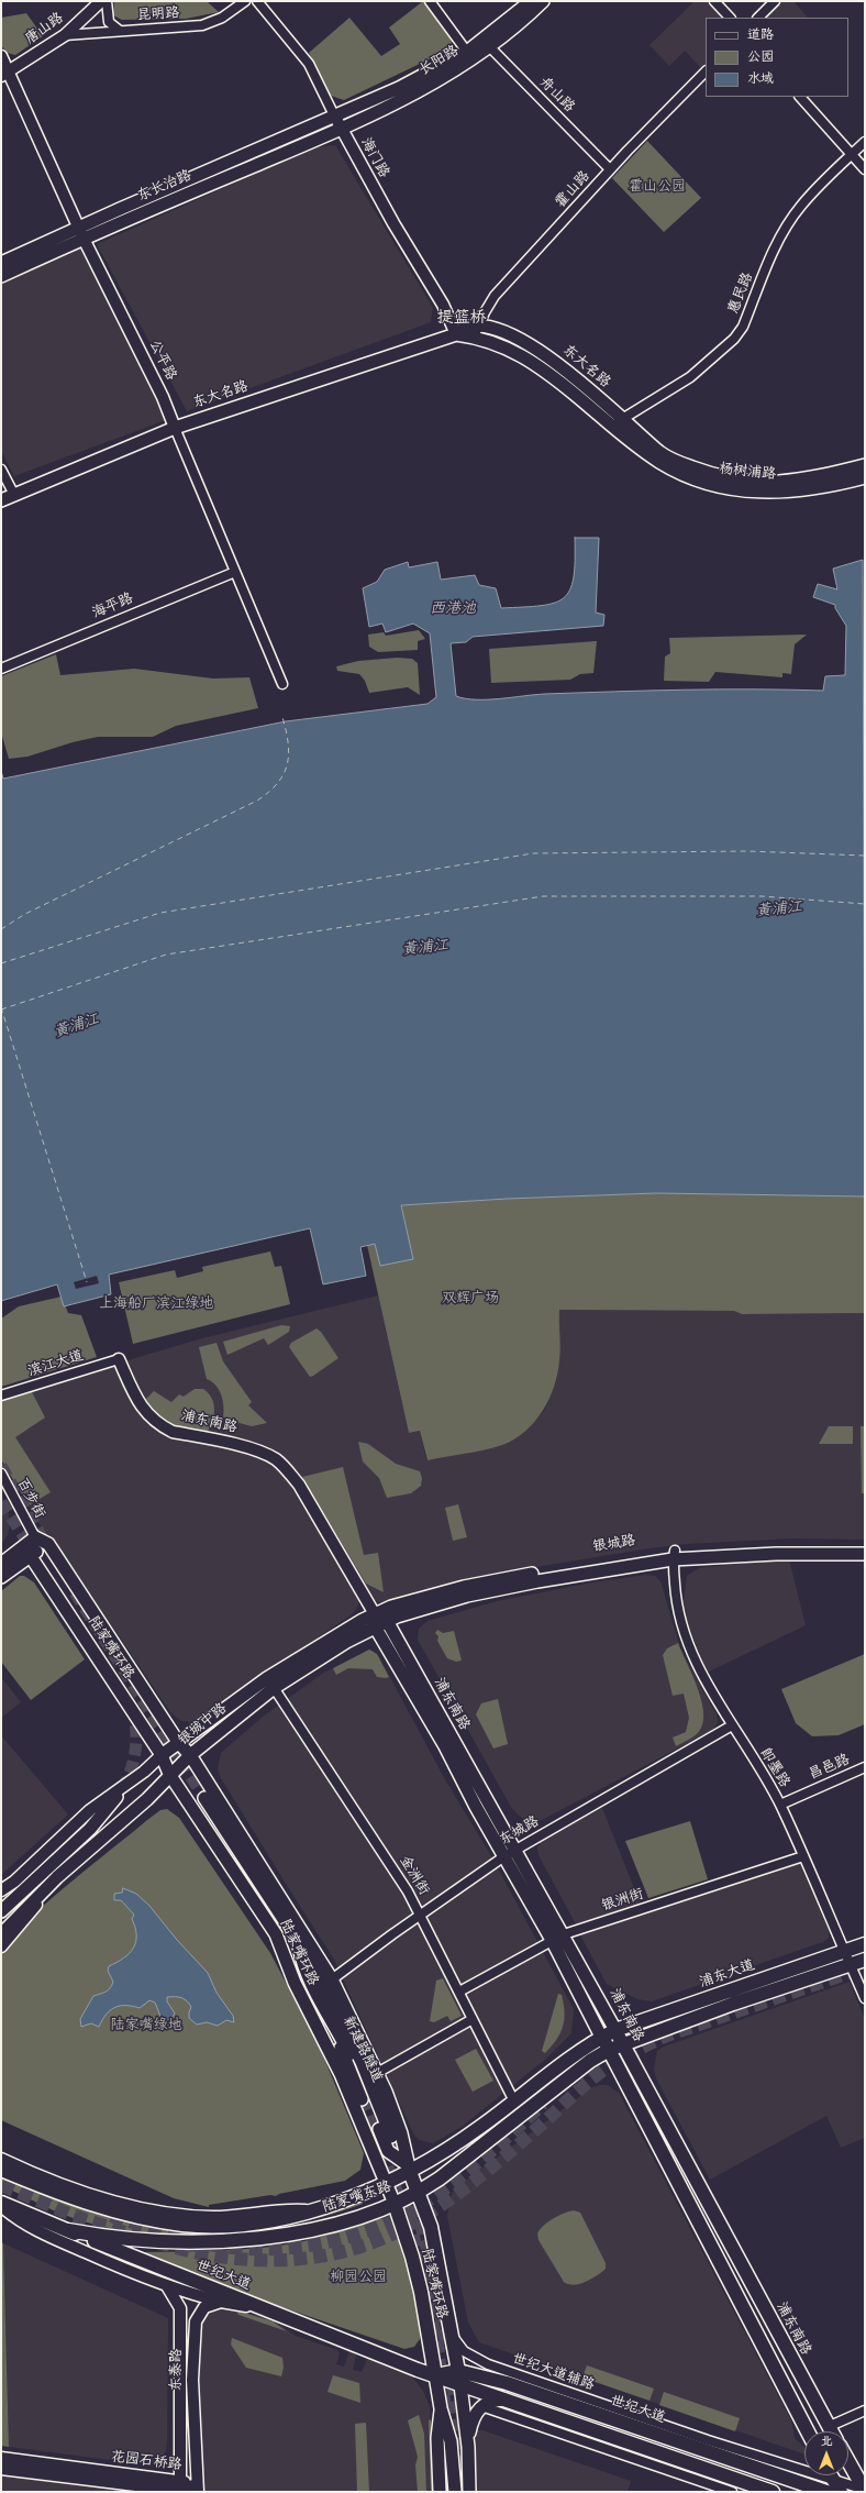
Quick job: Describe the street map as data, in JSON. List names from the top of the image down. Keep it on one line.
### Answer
{"streets":{"main road":["长阳路","东长治路","东大名路","杨树浦路","浦东南路","银城路","陆家嘴环路","银城中路","浦东大道","新建路隧道","陆家嘴东路","世纪大道"],"street":["昆明路","唐山路","舟山路","海门路","霍山路","惠民路","公平路","海平路","滨江大道","百步街","即墨路","昌邑路","东城路","金洲街","银洲街","东泰路","世纪大道辅路","花园石桥路"]},"crossings":[["昆明路","唐山路"],["唐山路","公平路"],["长阳路","舟山路"],["长阳路","海门路"],["长阳路","东长治路"],["舟山路","霍山路"],["海门路","东长治路"],["海门路","东大名路"],["东长治路","公平路"],["霍山路","东大名路"],["惠民路","东大名路"],["惠民路","杨树浦路"],["公平路","东大名路"],["公平路","海平路"],["东大名路","杨树浦路"],["滨江大道","浦东南路"],["浦东南路","银城路"],["浦东南路","银城中路"],["浦东南路","东城路"],["浦东南路","银洲街"],["浦东南路","浦东大道"],["浦东南路","陆家嘴东路"],["银城路","银城中路"],["银城路","即墨路"],["陆家嘴环路","银城中路"],["陆家嘴环路","东城路"],["陆家嘴环路","新建路隧道"],["陆家嘴环路","陆家嘴东路"],["陆家嘴环路","世纪大道"],["陆家嘴环路","世纪大道辅路"],["银城中路","金洲街"],["即墨路","昌邑路"],["即墨路","东城路"],["即墨路","银洲街"],["即墨路","浦东大道"],["东城路","金洲街"],["金洲街","银洲街"],["金洲街","陆家嘴东路"],["浦东大道","陆家嘴东路"],["新建路隧道","陆家嘴东路"],["陆家嘴东路","世纪大道"],["世纪大道","世纪大道辅路"],["东泰路","花园石桥路"]],"districts":["提篮桥"],"water":["西港池","黄浦江"],"parks":["霍山公园","双辉广场","上海船厂滨江绿地","陆家嘴绿地","柳园公园"],"legend":["道路","公园","水域"],"north":"top"}
